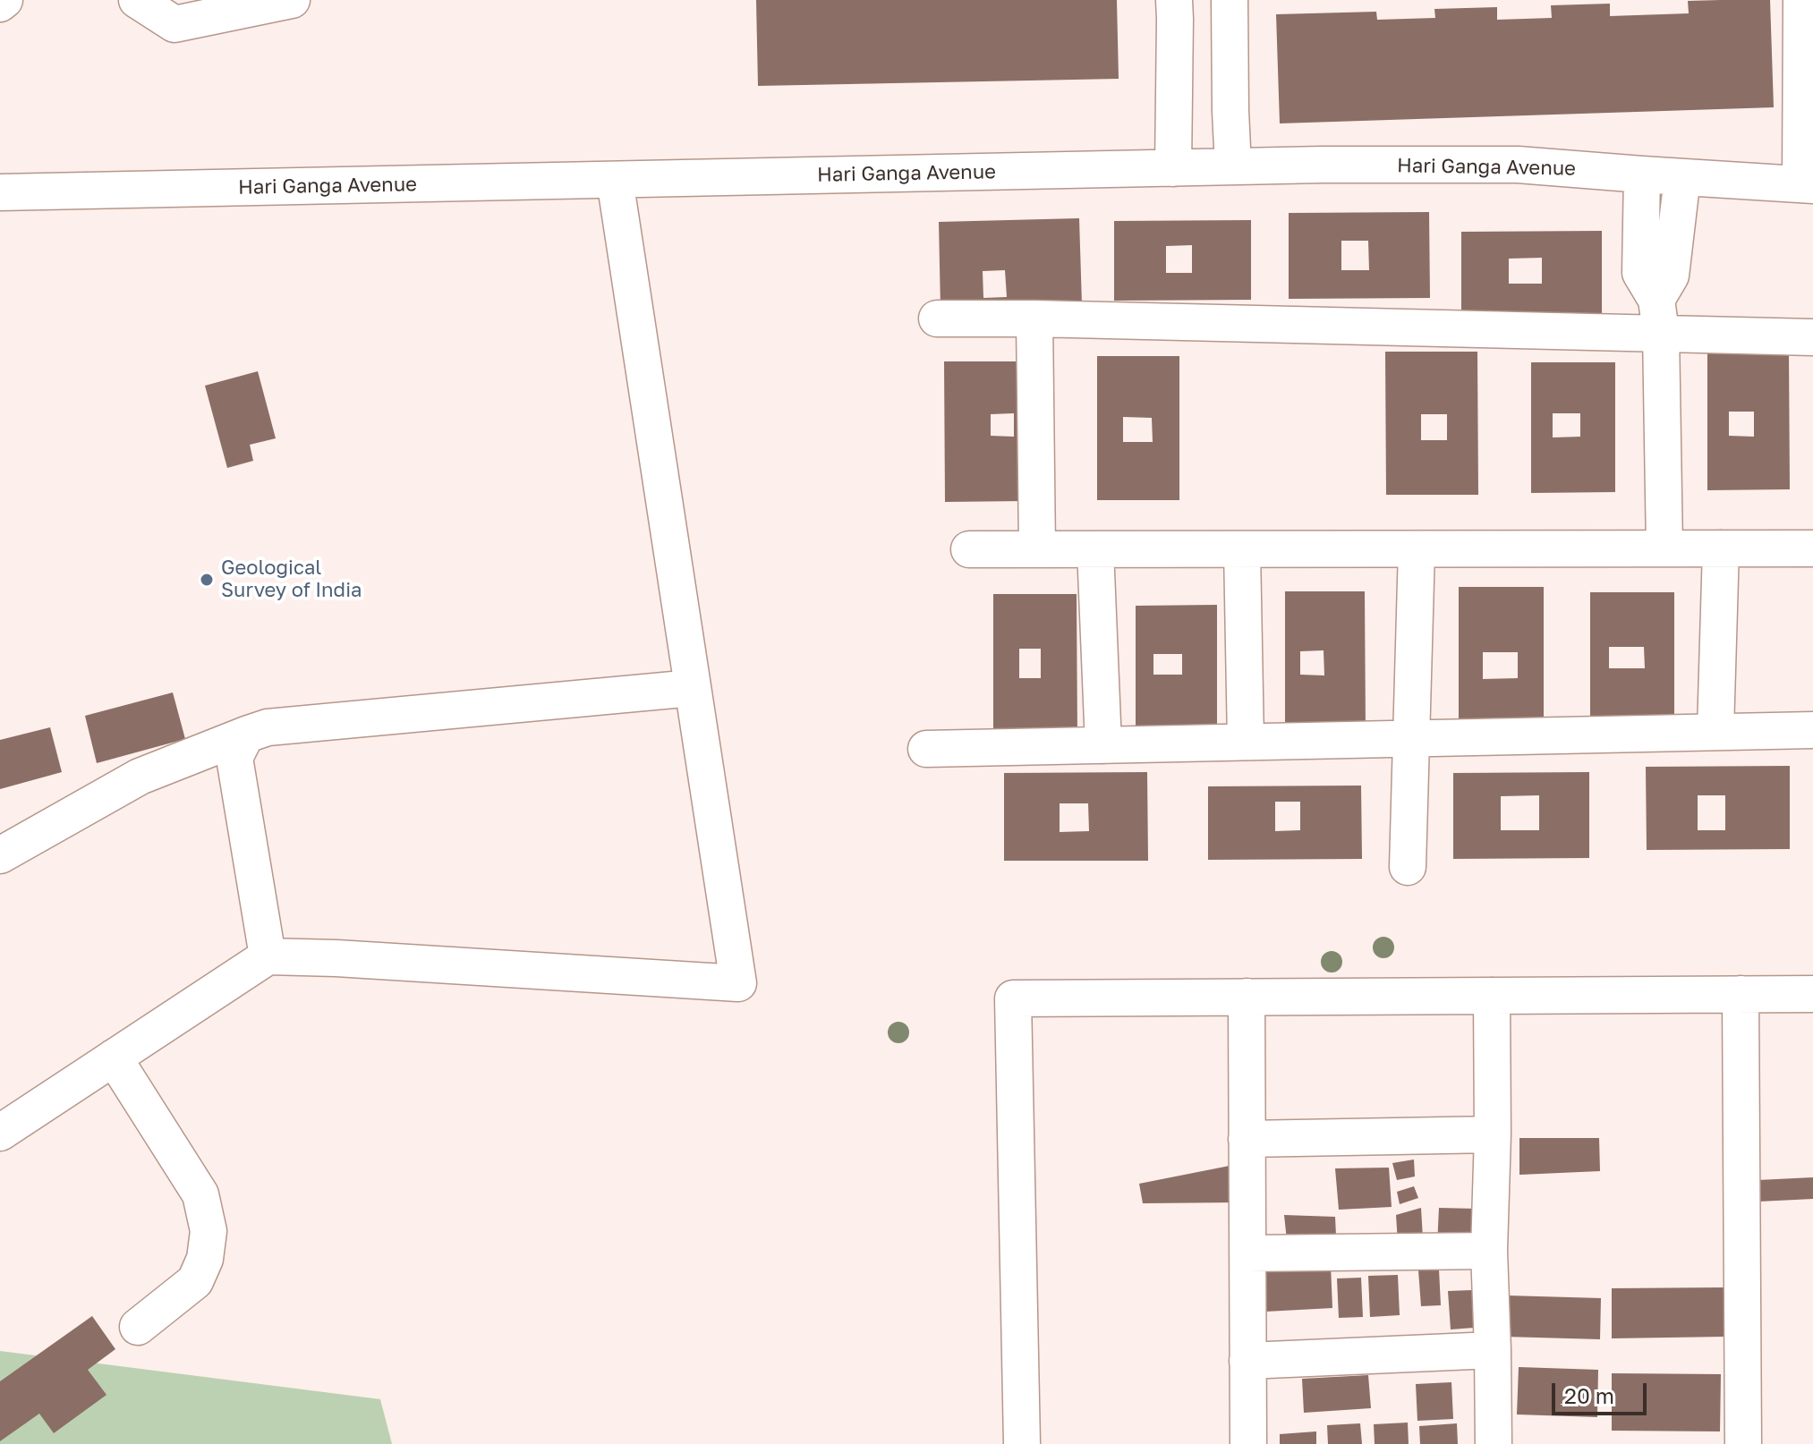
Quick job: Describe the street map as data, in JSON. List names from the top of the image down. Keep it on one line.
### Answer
{"streets":{"street":["Hari Ganga Avenue"]},"places":["Geological Survey of India"],"scale_bar":"20 m"}
